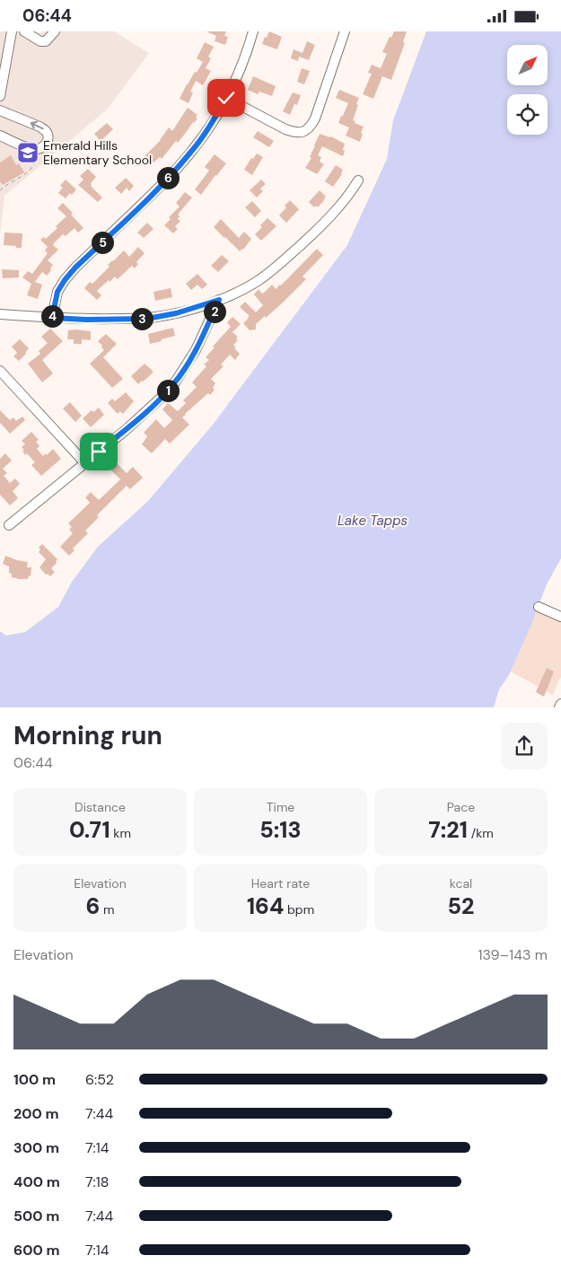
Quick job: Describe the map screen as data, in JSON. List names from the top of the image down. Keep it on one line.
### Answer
{"water":["Lake Tapps"],"places":{"school or university":["Emerald Hills Elementary School"]},"north":"top right","page":{"status":"06:44","pins":["6","5","2","4","3","1"],"heading":["Morning run","06:44"],"stats":[["Distance","0.71 km"],["Time","5:13"],["Pace","7:21 /km"],["Elevation","6 m"],["Heart rate","164 bpm"],["kcal","52"]],"chart":["Elevation","139–143 m"],"list":[{"name":"100 m","note":"6:52"},{"name":"200 m","note":"7:44"},{"name":"300 m","note":"7:14"},{"name":"400 m","note":"7:18"},{"name":"500 m","note":"7:44"},{"name":"600 m","note":"7:14"}]}}
